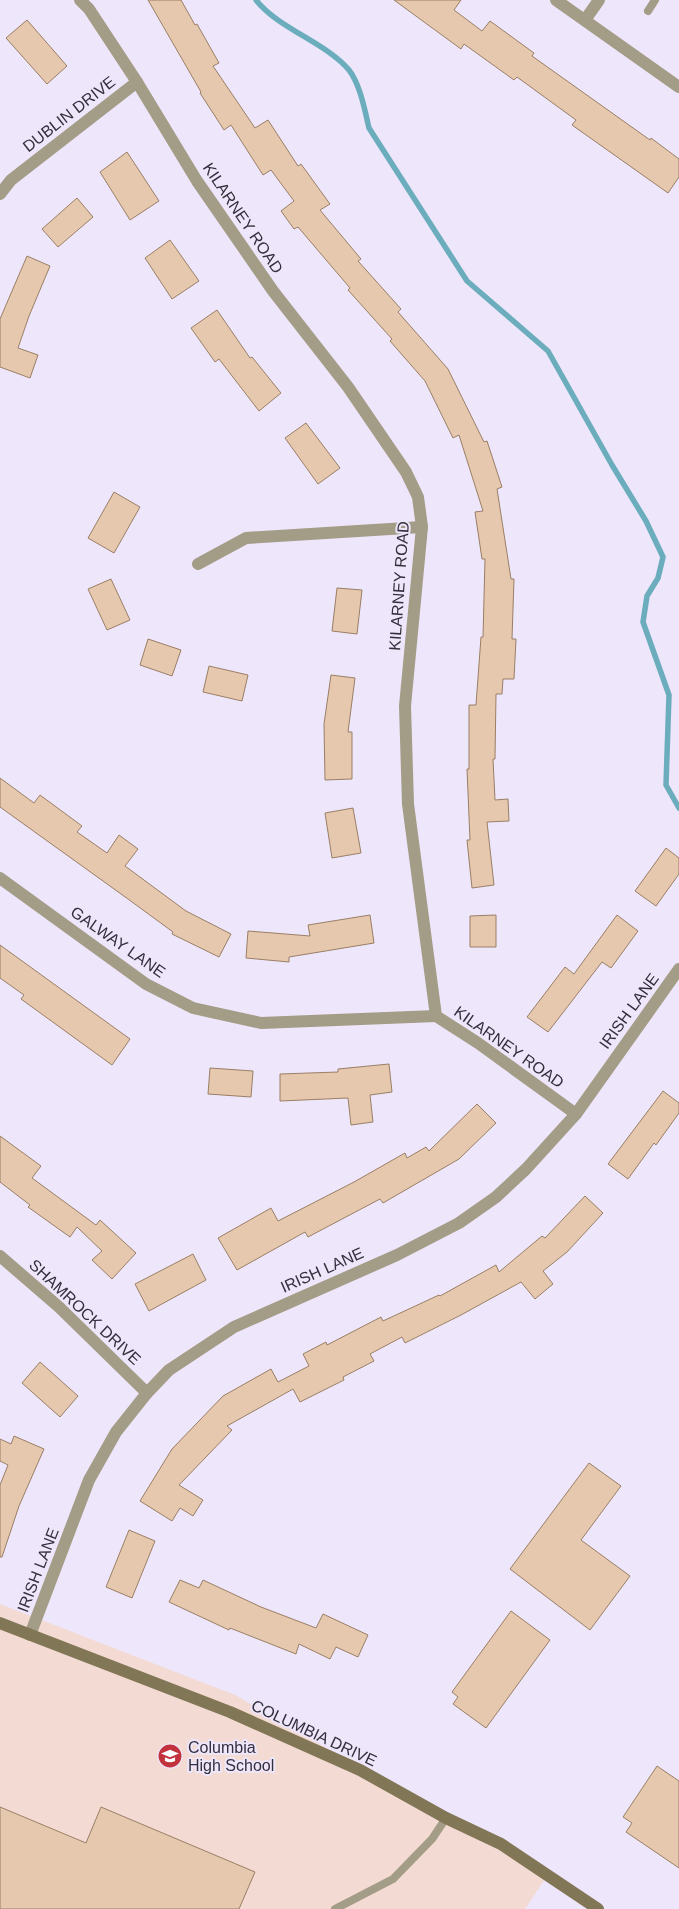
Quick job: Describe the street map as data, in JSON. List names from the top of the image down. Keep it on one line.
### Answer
{"streets":{"main road":["COLUMBIA DRIVE"],"street":["DUBLIN DRIVE","KILARNEY ROAD","GALWAY LANE","IRISH LANE","SHAMROCK DRIVE"]},"crossings":[["DUBLIN DRIVE","KILARNEY ROAD"],["KILARNEY ROAD","GALWAY LANE"],["KILARNEY ROAD","IRISH LANE"],["IRISH LANE","SHAMROCK DRIVE"],["IRISH LANE","COLUMBIA DRIVE"]],"places":{"school or university":["Columbia High School"]}}
